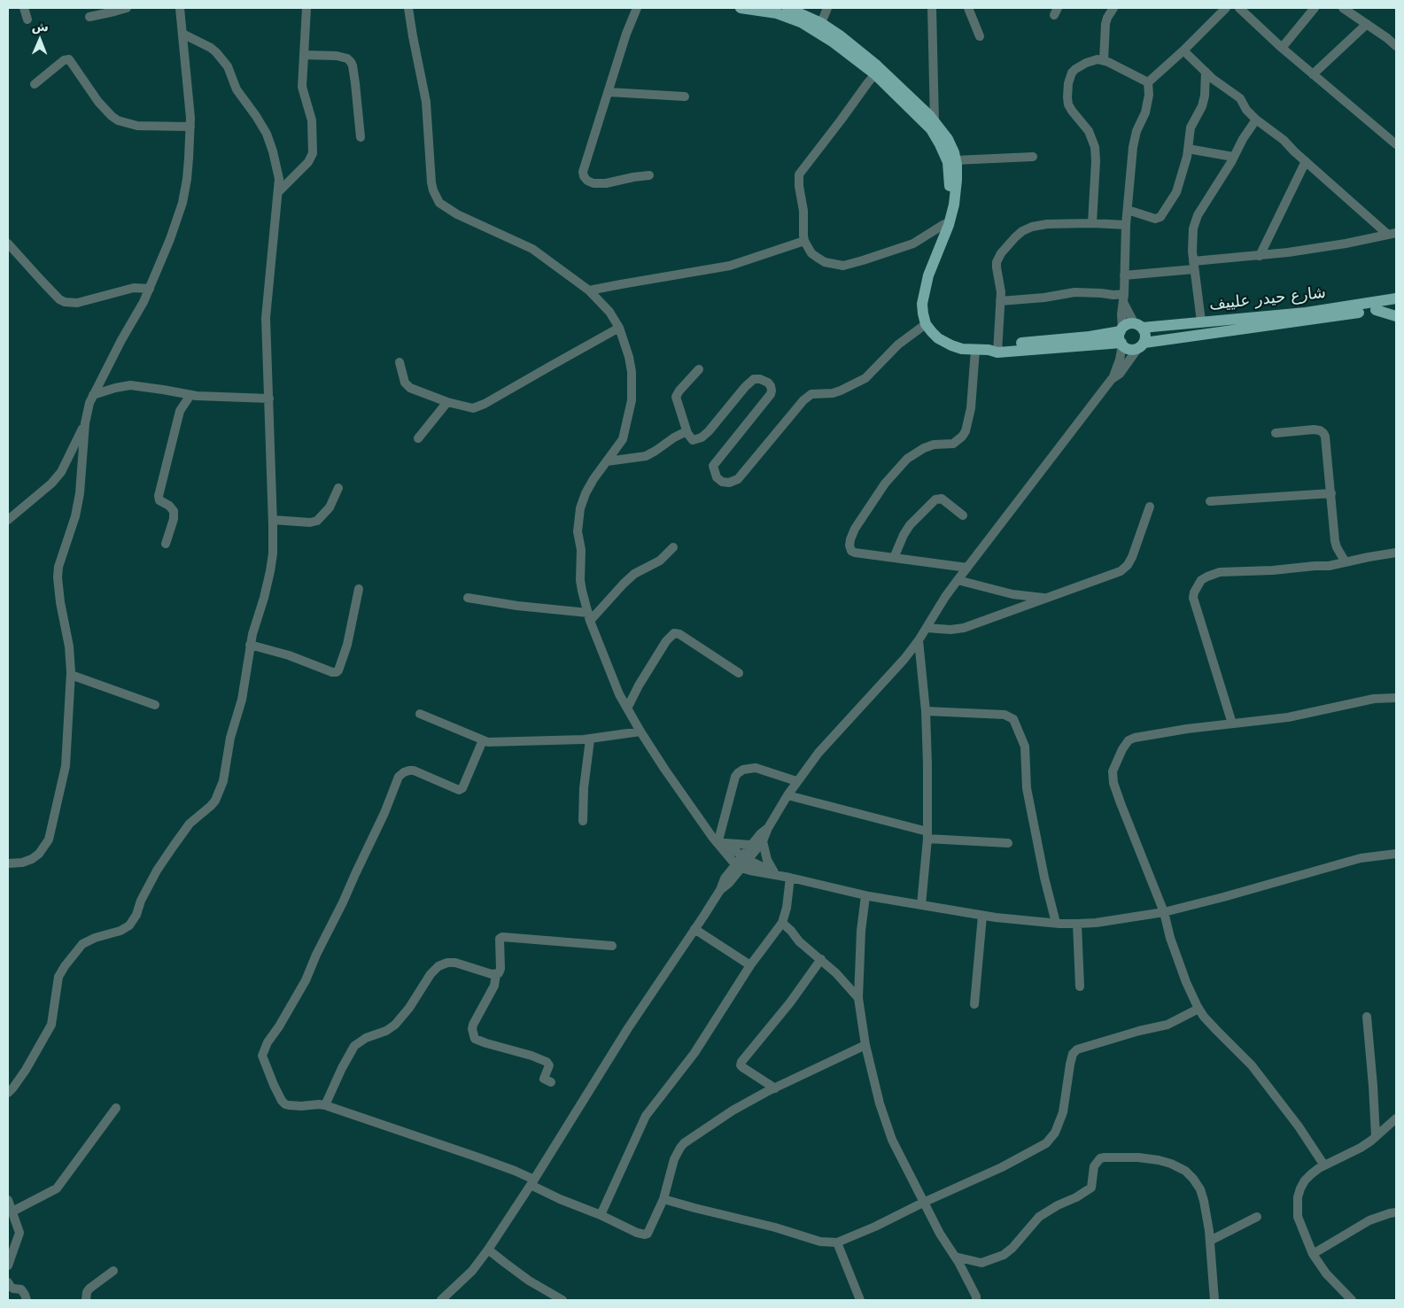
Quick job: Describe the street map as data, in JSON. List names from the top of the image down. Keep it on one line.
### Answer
{"streets":{"main road":["شارع حيدر علييف"]},"north":"top"}
